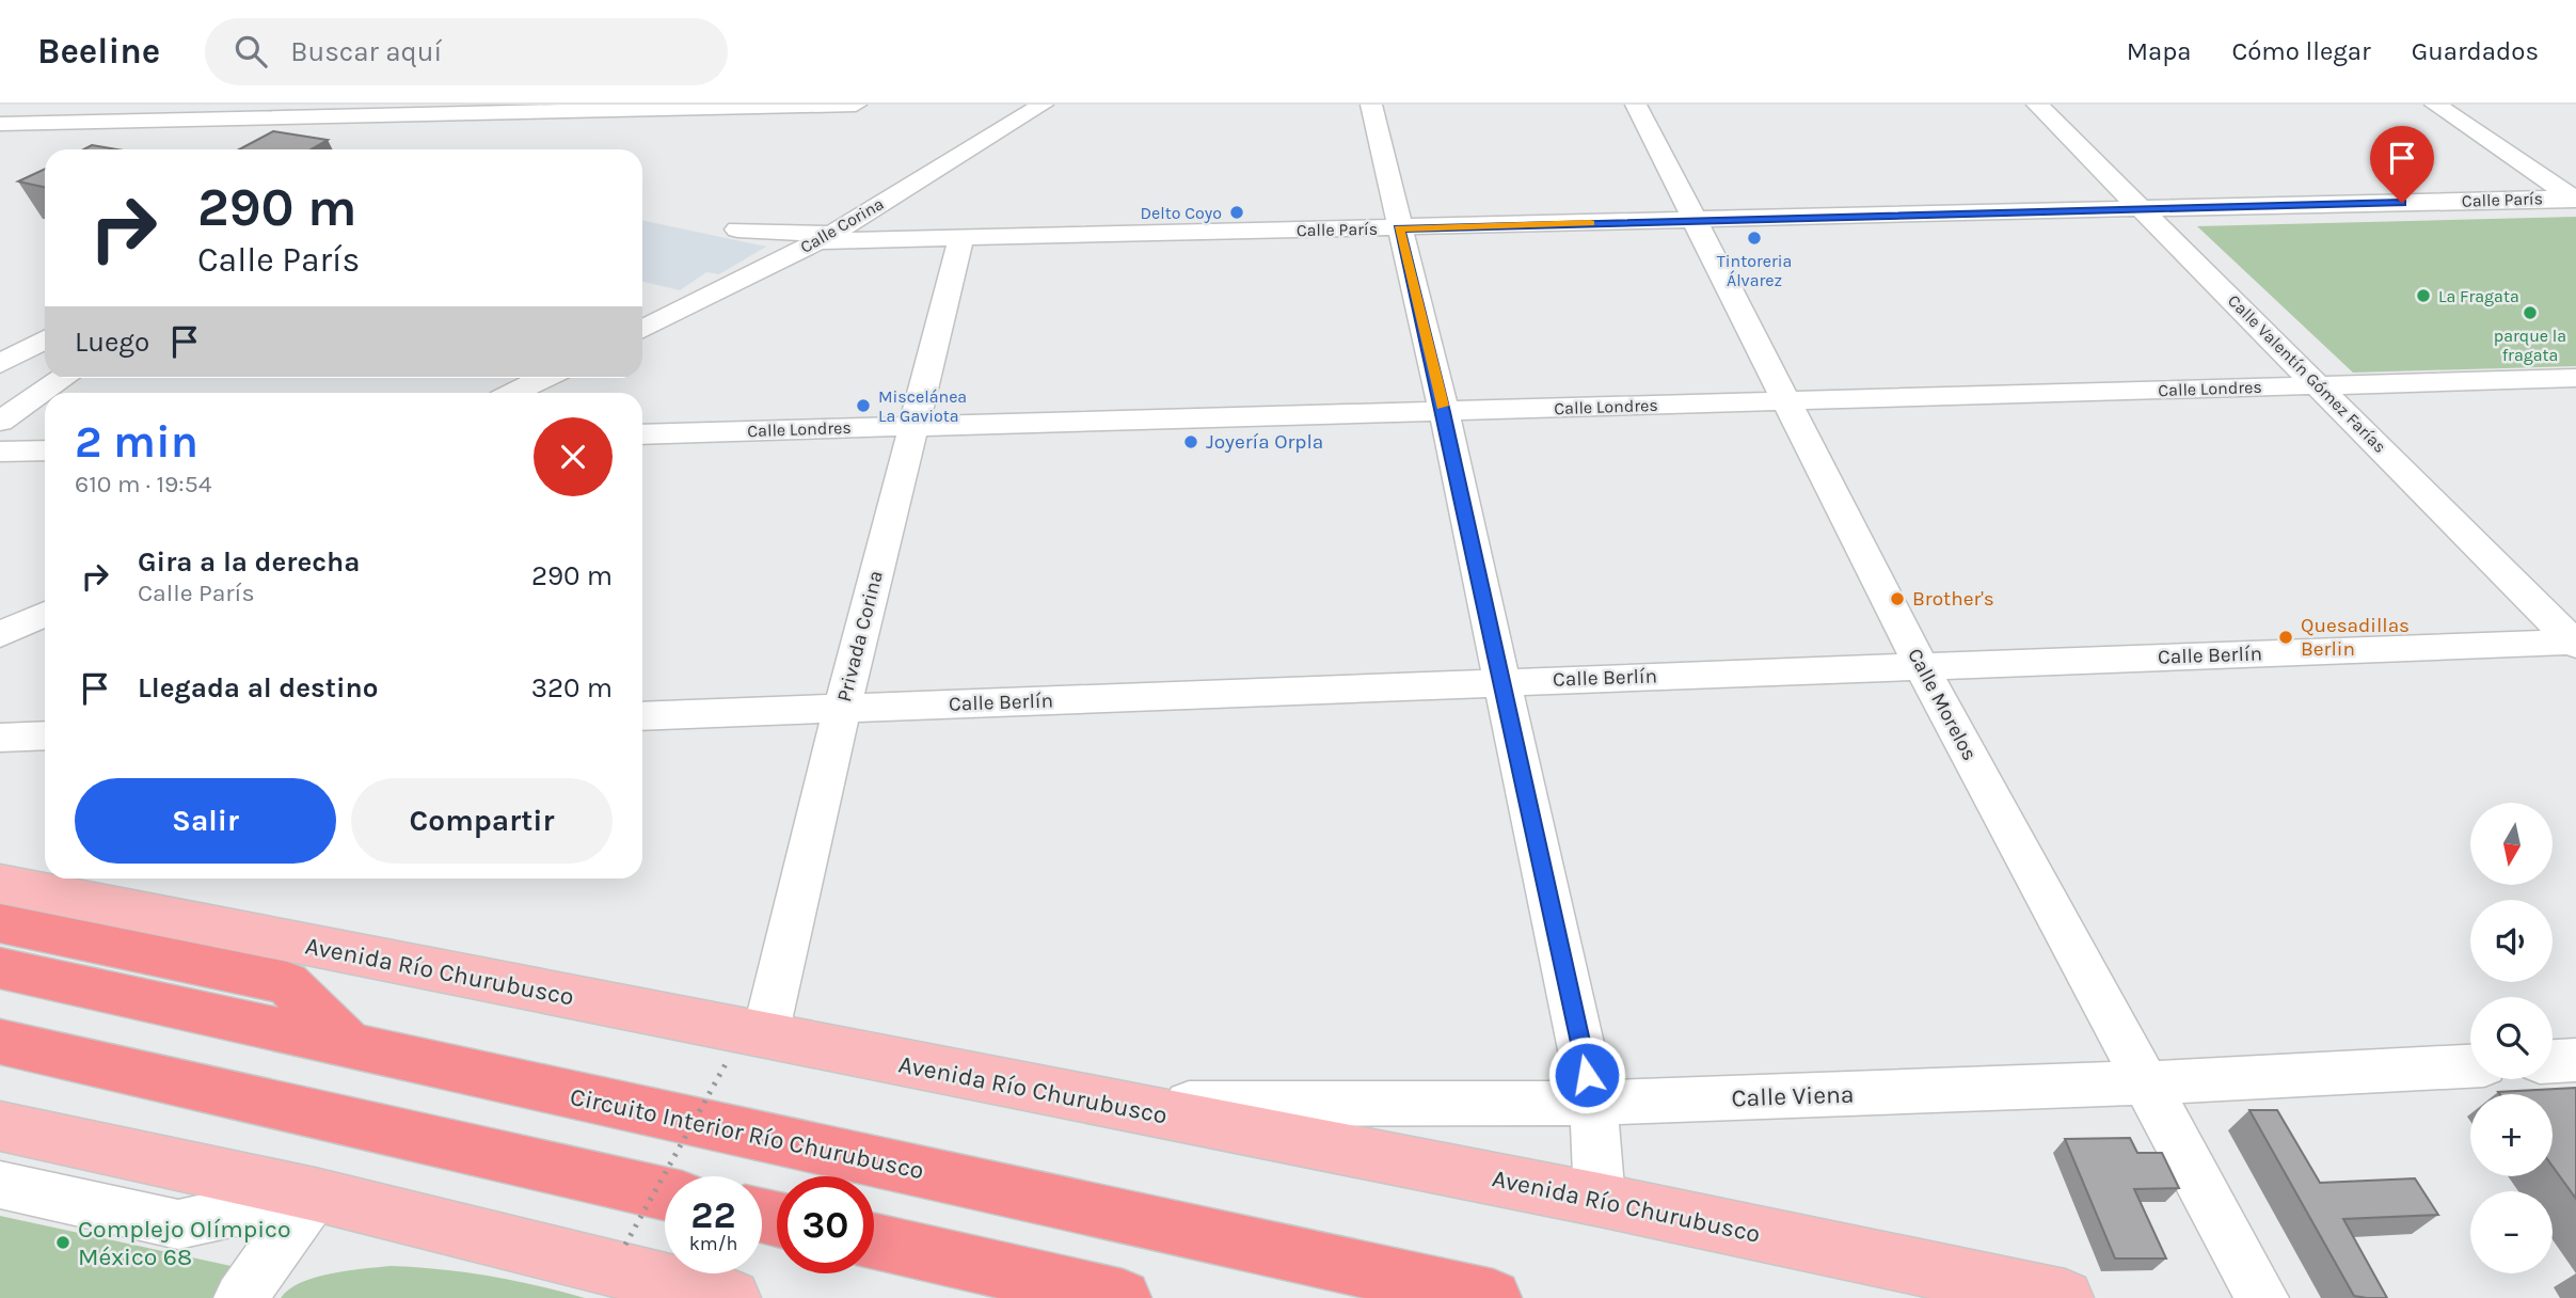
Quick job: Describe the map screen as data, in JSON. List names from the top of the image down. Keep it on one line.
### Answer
{"streets":{"highway":["Circuito Interior Río Churubusco"],"main road":["Avenida Río Churubusco"],"street":["Calle París","Calle Corina","Calle Valentín Gómez Farías","Calle Londres","Privada Corina","Calle Berlín","Calle Morelos","Calle Viena"]},"crossings":[["Calle París","Calle Corina"],["Calle París","Calle Valentín Gómez Farías"],["Calle París","Privada Corina"],["Calle París","Calle Morelos"],["Calle Valentín Gómez Farías","Calle Londres"],["Calle Valentín Gómez Farías","Calle Berlín"],["Calle Londres","Privada Corina"],["Calle Londres","Calle Morelos"],["Privada Corina","Calle Berlín"],["Privada Corina","Avenida Río Churubusco"],["Calle Berlín","Calle Morelos"],["Calle Morelos","Calle Viena"],["Avenida Río Churubusco","Calle Viena"]],"places":["Delto Coyo","Tintoreria Álvarez","La Fragata","parque la fragata","Miscelánea La Gaviota","Joyería Orpla","Brother's","Quesadillas Berlin","Complejo Olímpico México 68"],"north":"bottom","page":{"header":"Beeline","search":"Buscar aquí","nav":["Mapa","Cómo llegar","Guardados"],"turn":["290 m","Calle París"],"then":"Luego","heading":["2 min","610 m · 19:54"],"list":[{"name":"Gira a la derecha","note":"Calle París","value":"290 m"},{"name":"Llegada al destino","value":"320 m"}],"buttons":["Salir","Compartir"],"map_buttons":["+","−"],"speed":"22 km/h","limit":"30"}}
